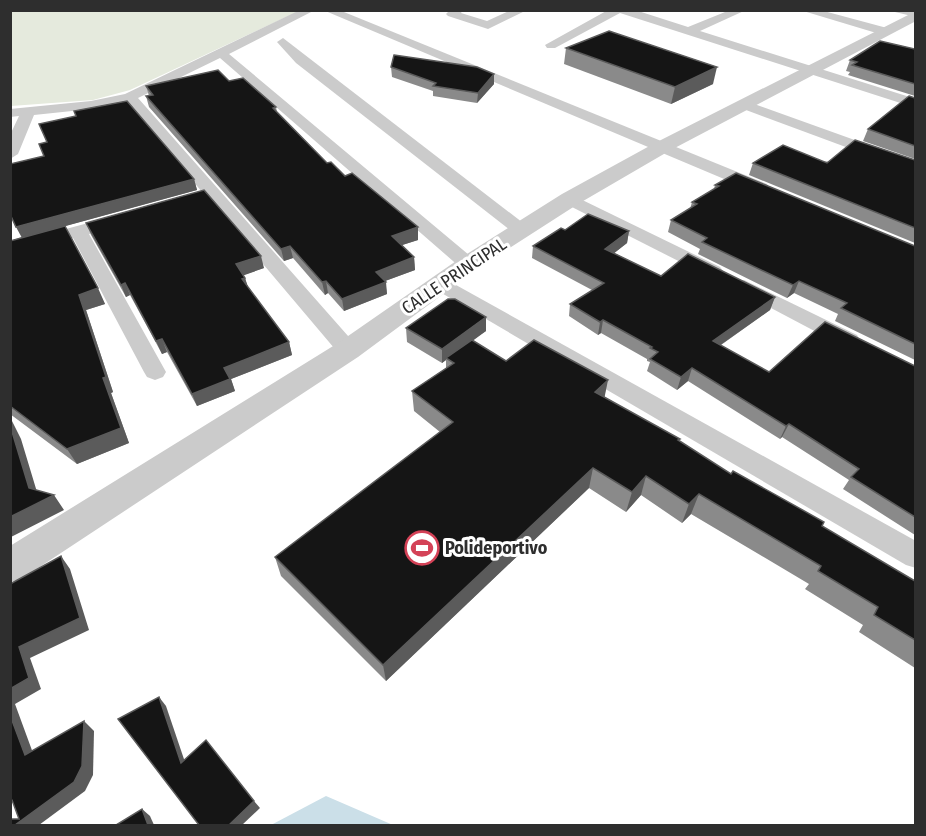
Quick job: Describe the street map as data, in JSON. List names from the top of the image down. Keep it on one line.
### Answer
{"streets":{"street":["CALLE PRINCIPAL"]},"places":{"sports":["Polideportivo"]}}
